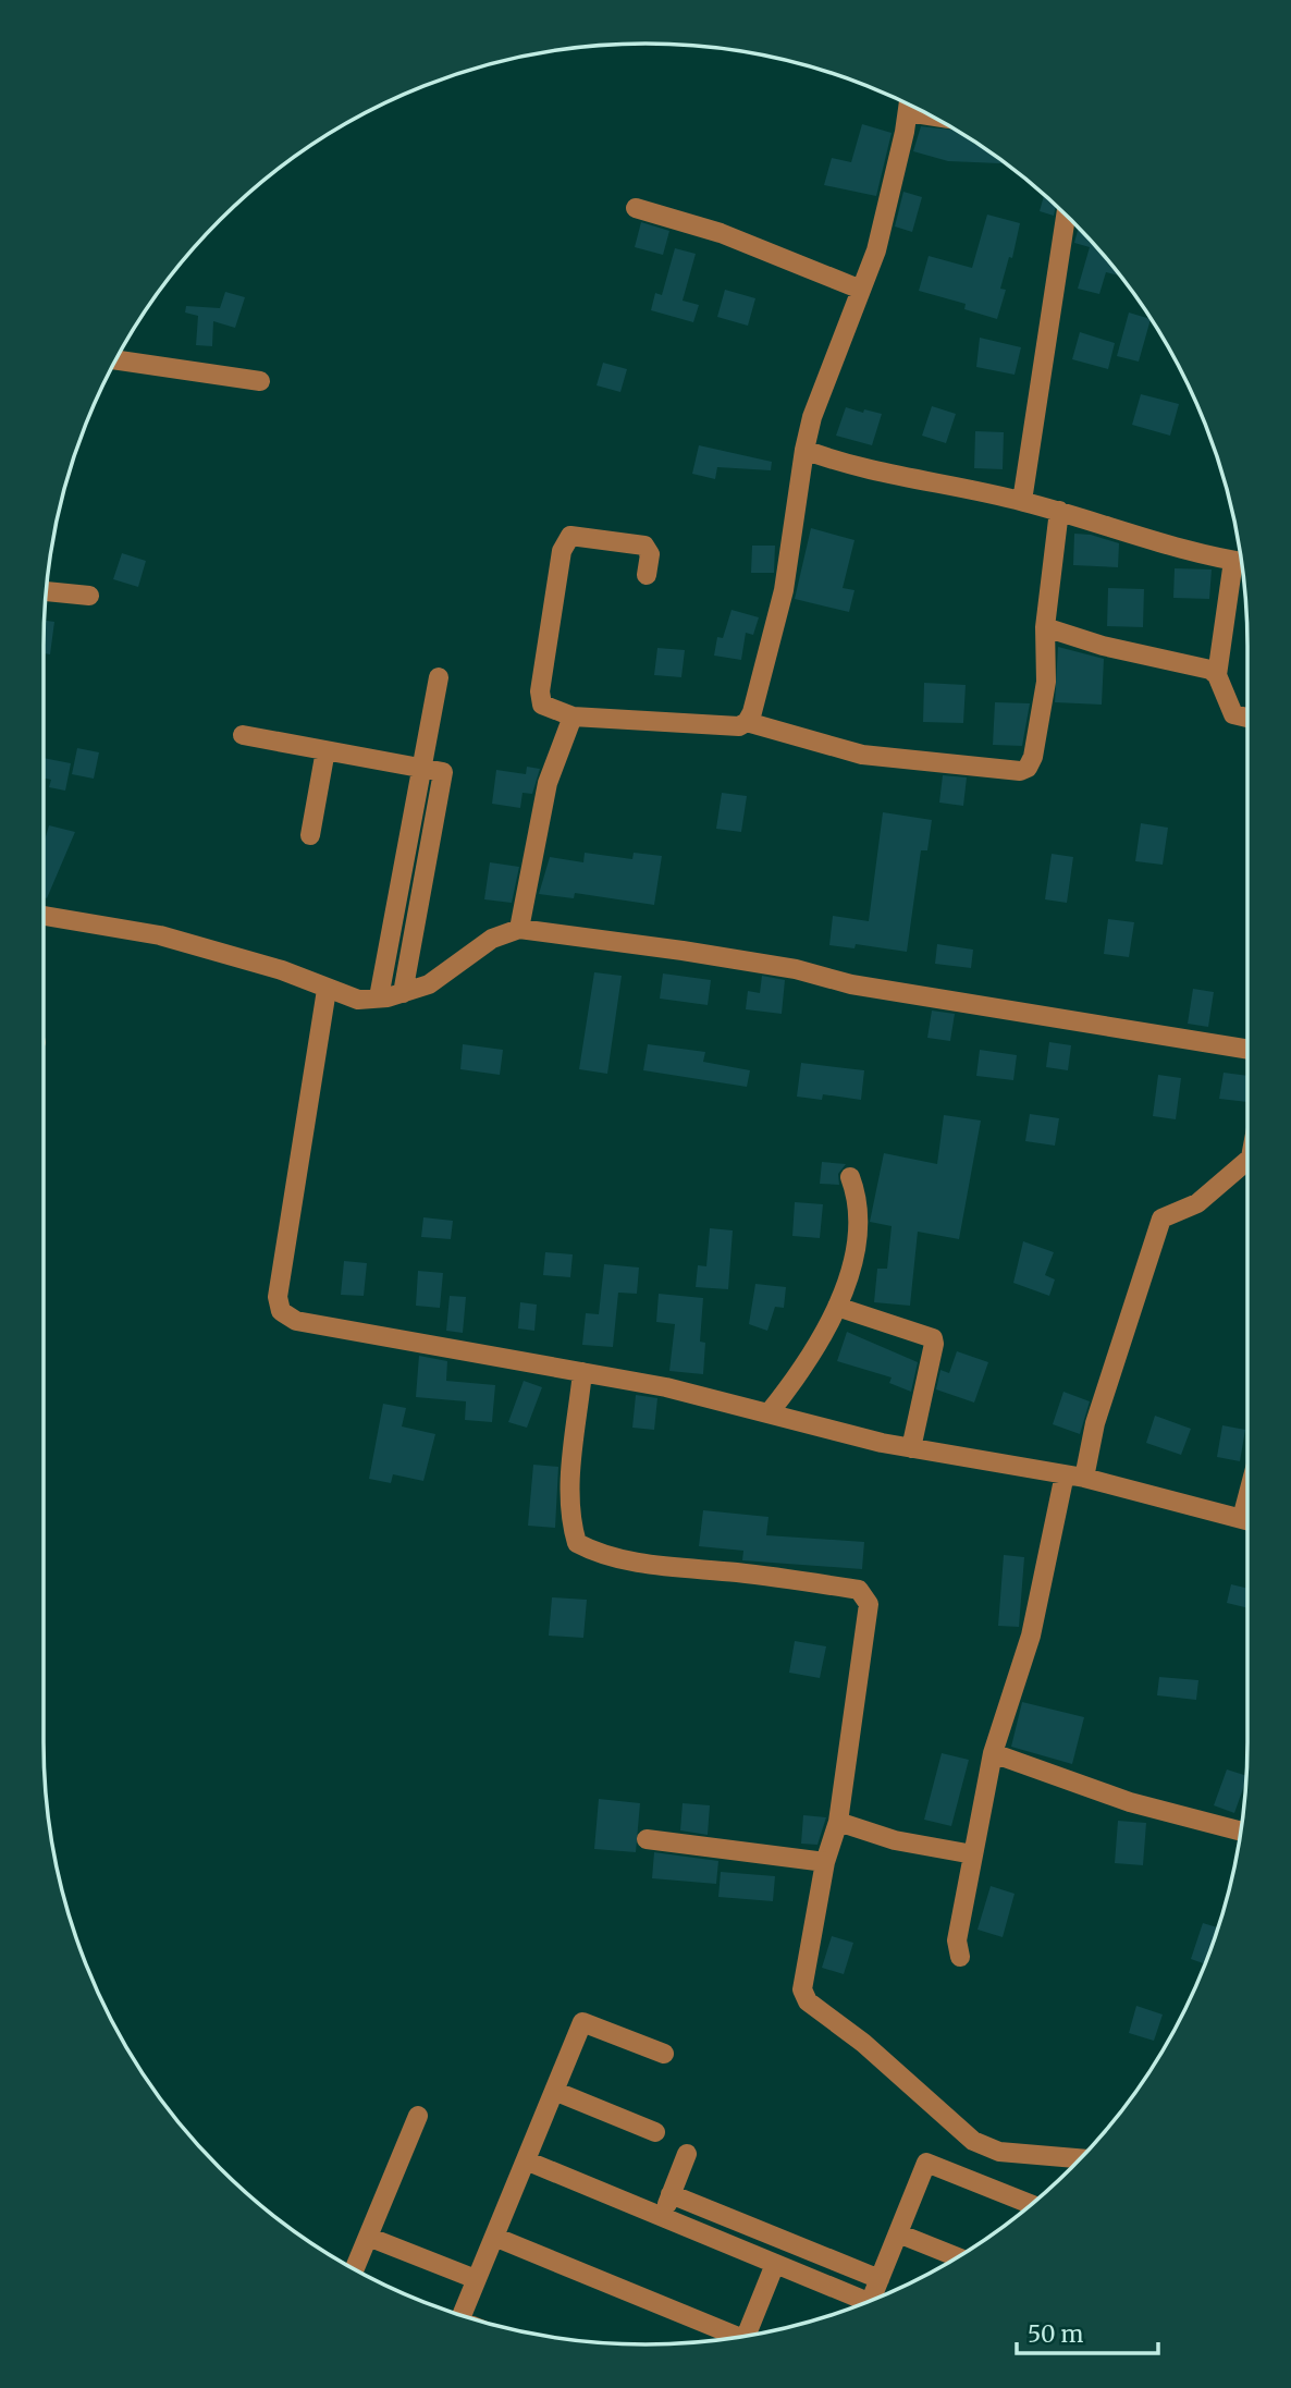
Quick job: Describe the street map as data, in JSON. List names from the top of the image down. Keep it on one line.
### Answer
{"scale_bar":"50 m"}
